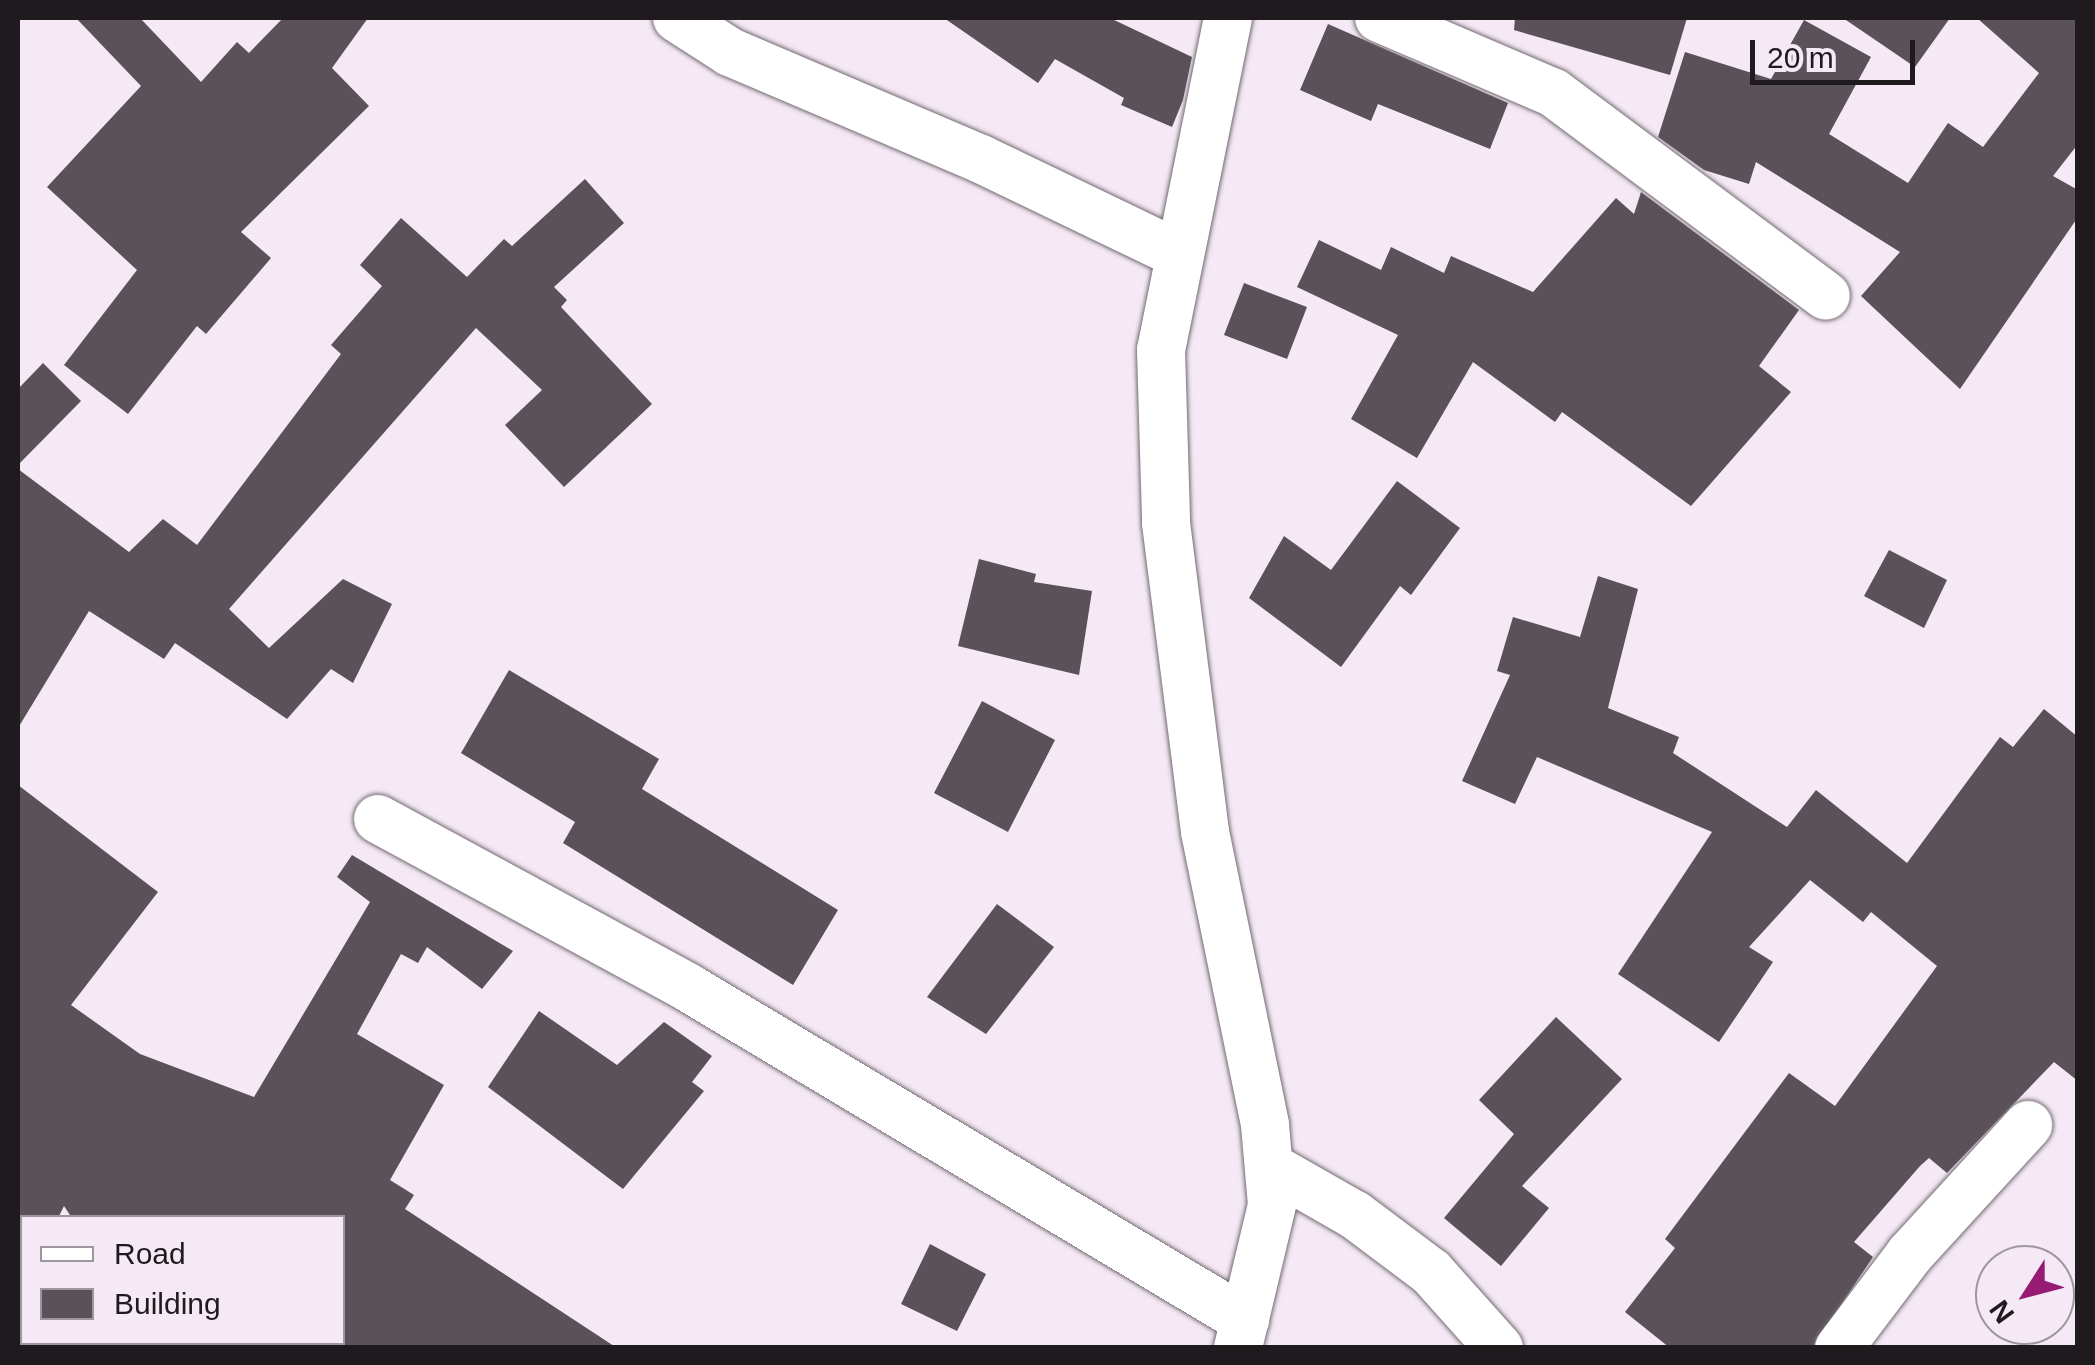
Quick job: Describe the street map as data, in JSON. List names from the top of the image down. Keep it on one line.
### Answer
{"legend":["Road","Building"],"scale_bar":"20 m","north":"bottom left"}
